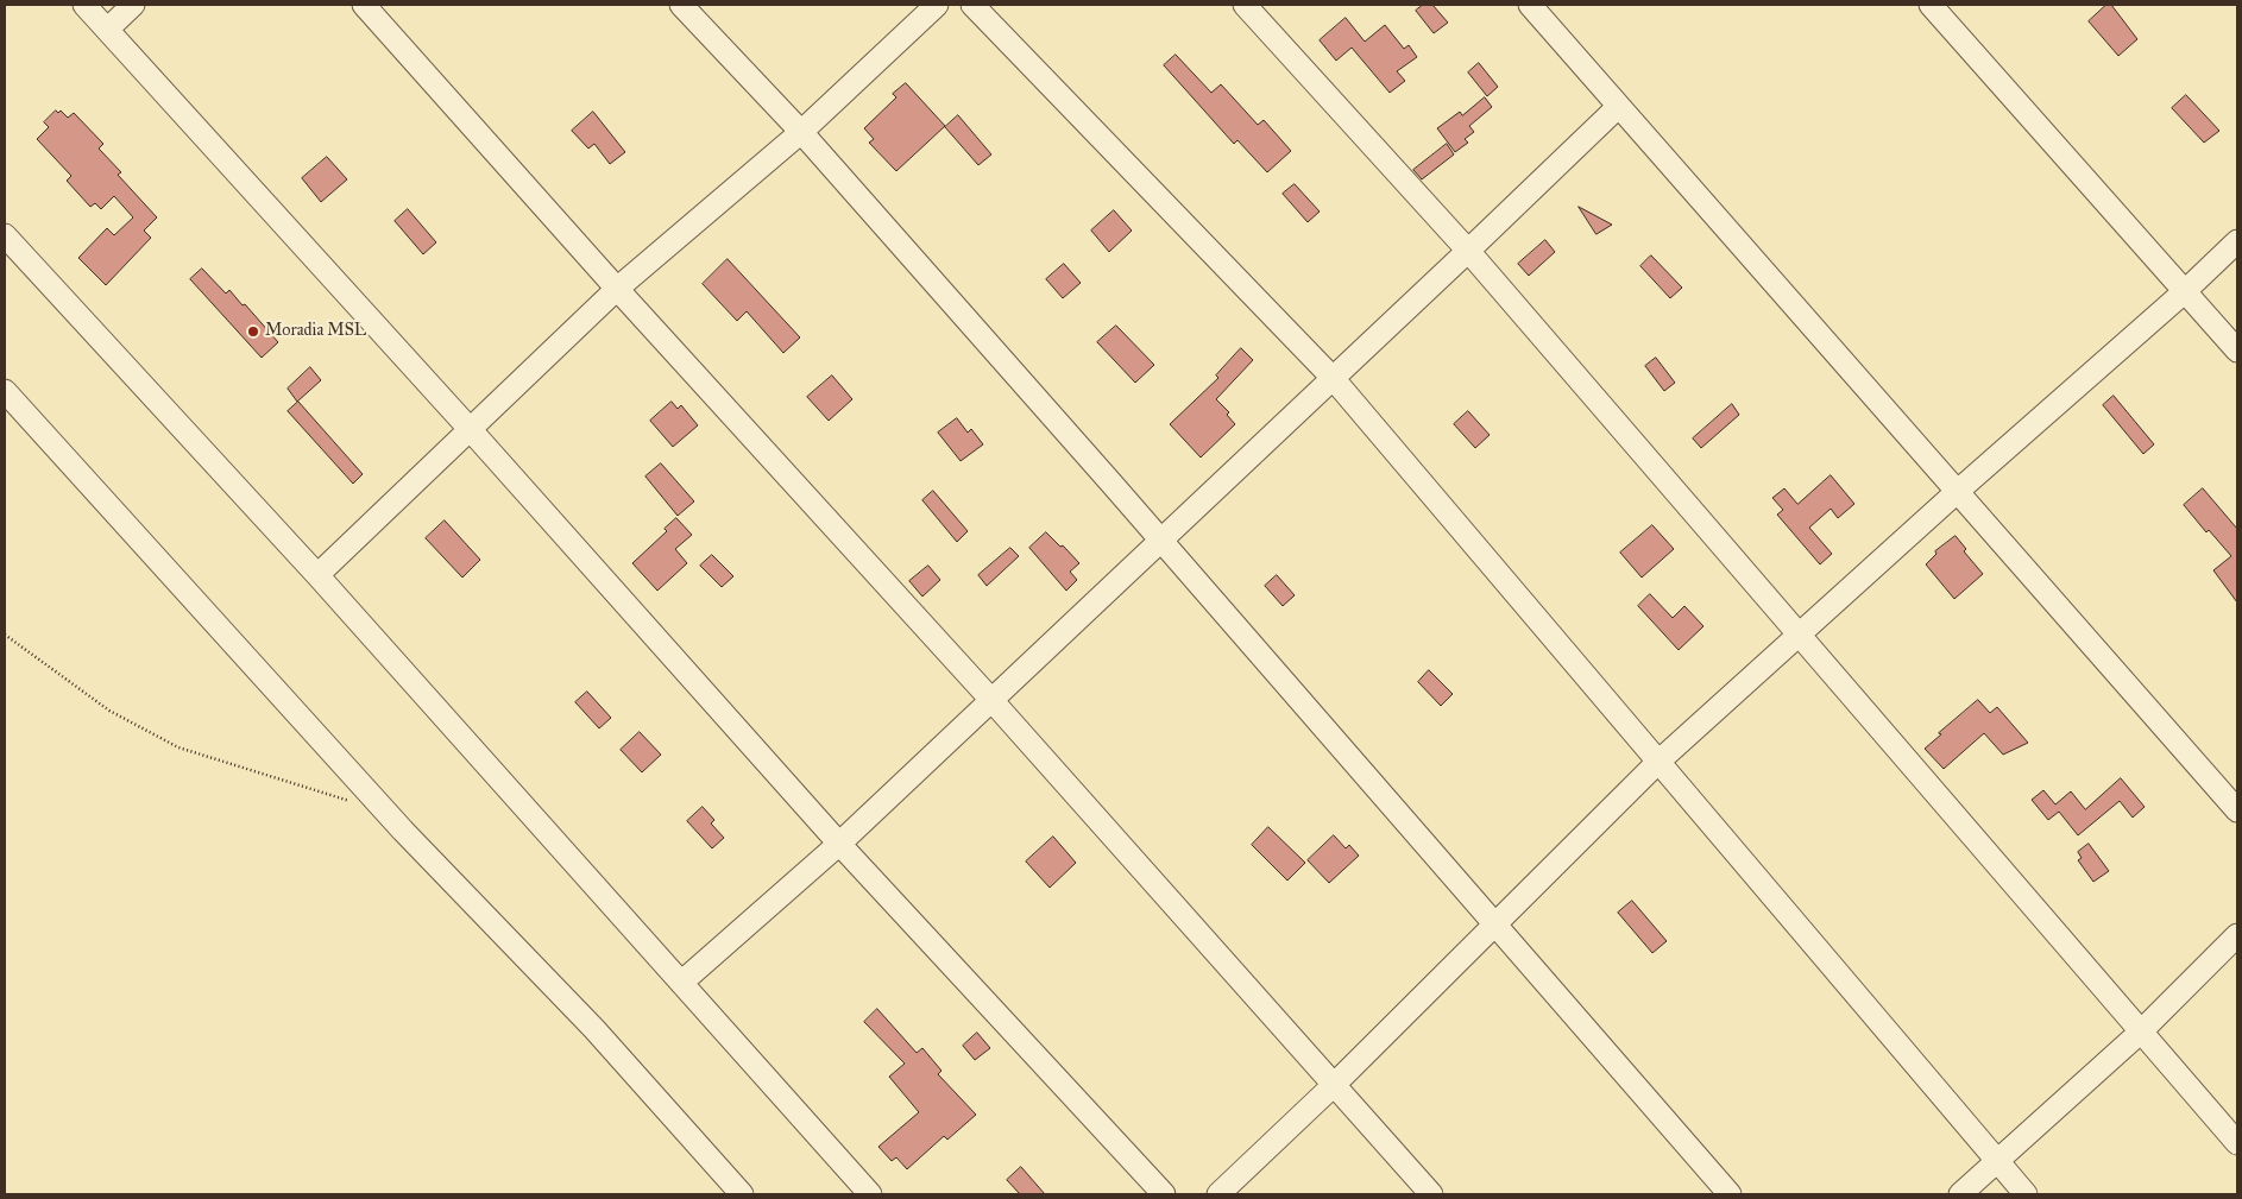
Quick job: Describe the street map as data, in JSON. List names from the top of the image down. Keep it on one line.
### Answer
{"places":["Moradia MSL"]}
